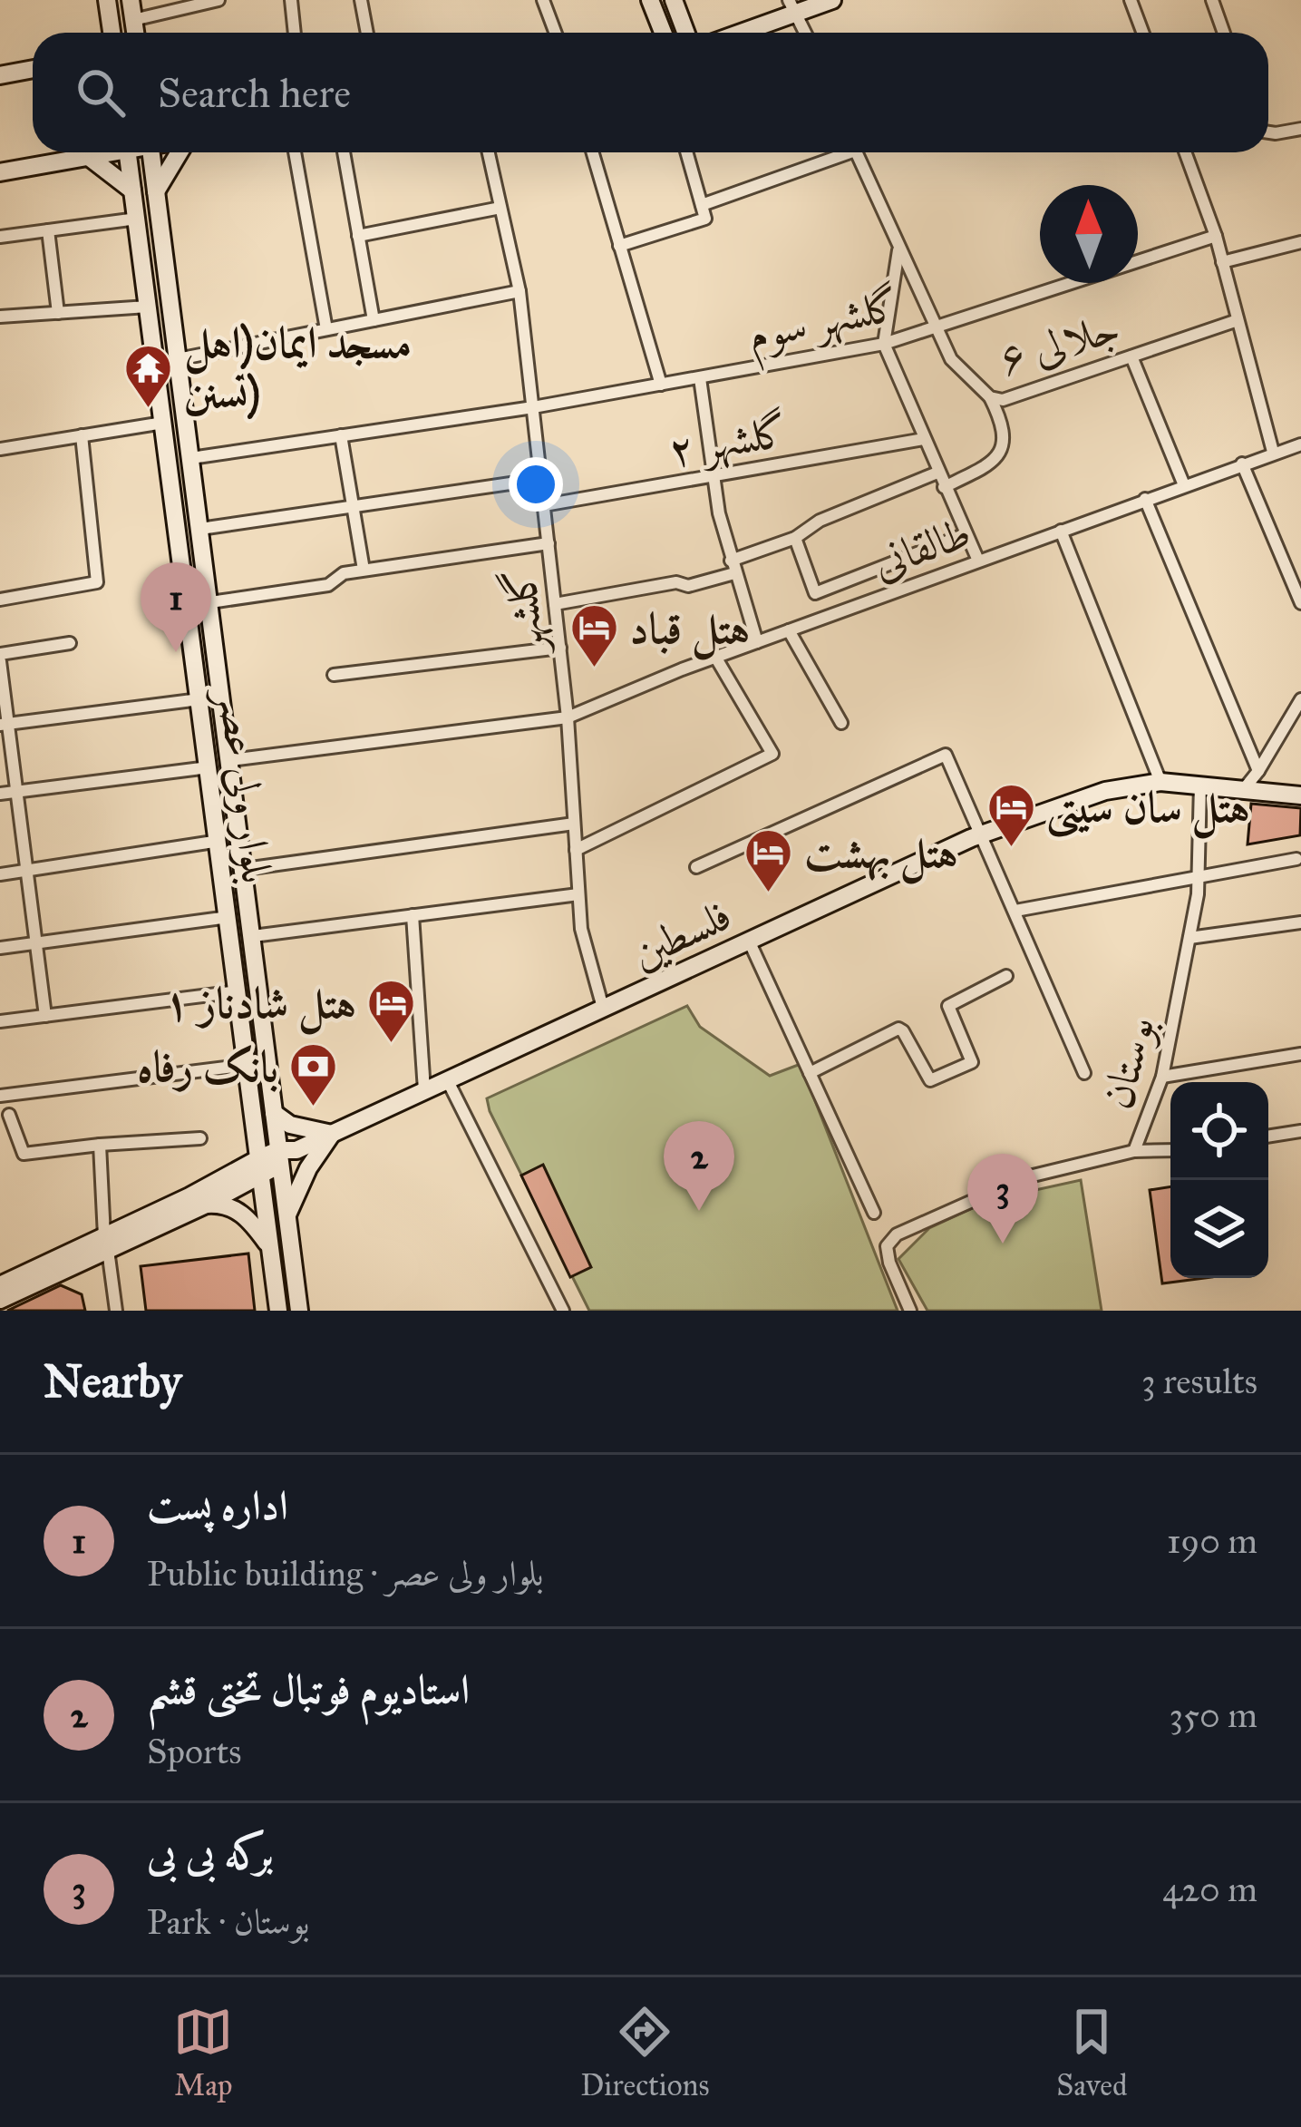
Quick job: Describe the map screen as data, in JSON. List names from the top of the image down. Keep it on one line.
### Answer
{"streets":{"main road":["بلوار ولی عصر","فلسطین"],"street":["گلشهر سوم","جلالی ۶","گلشهر ۲","طالقانی","گلشهر","بوستان"]},"crossings":[["گلشهر سوم","جلالی ۶"],["گلشهر سوم","گلشهر"],["گلشهر سوم","بلوار ولی عصر"],["گلشهر ۲","گلشهر"],["طالقانی","گلشهر"],["طالقانی","بلوار ولی عصر"],["گلشهر","فلسطین"],["بلوار ولی عصر","فلسطین"],["فلسطین","بوستان"]],"places":{"temple":["مسجد ایمان(اهل تسنن)"],"hotel":["هتل قباد","هتل سان سیتی","هتل بهشت","هتل شادناز ۱"],"bank":["بانک رفاه"]},"north":"top","page":{"search":"Search here","pins":["1","2","3"],"heading":["Nearby","3 results"],"list":[{"mark":"1","name":"اداره پست","note":"Public building · بلوار ولی عصر","value":"190 m"},{"mark":"2","name":"استادیوم فوتبال تختی قشم","note":"Sports","value":"350 m"},{"mark":"3","name":"برکه بی بی","note":"Park · بوستان","value":"420 m"}],"nav":["Map","Directions","Saved"]}}
